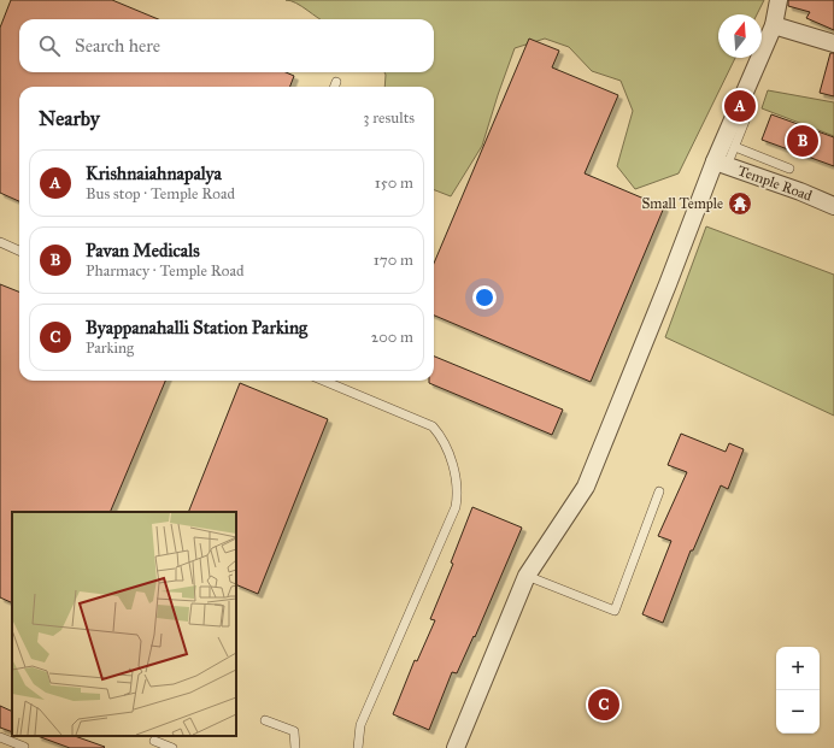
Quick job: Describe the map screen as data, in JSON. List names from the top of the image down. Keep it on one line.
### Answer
{"streets":{"street":["Temple Road"]},"places":{"temple":["Small Temple"]},"north":"top","page":{"search":"Search here","heading":["Nearby","3 results"],"pins":["A","B","C"],"list":[{"mark":"A","name":"Krishnaiahnapalya","note":"Bus stop · Temple Road","value":"150 m"},{"mark":"B","name":"Pavan Medicals","note":"Pharmacy · Temple Road","value":"170 m"},{"mark":"C","name":"Byappanahalli Station Parking","note":"Parking","value":"200 m"}],"map_buttons":["+","−"]}}
